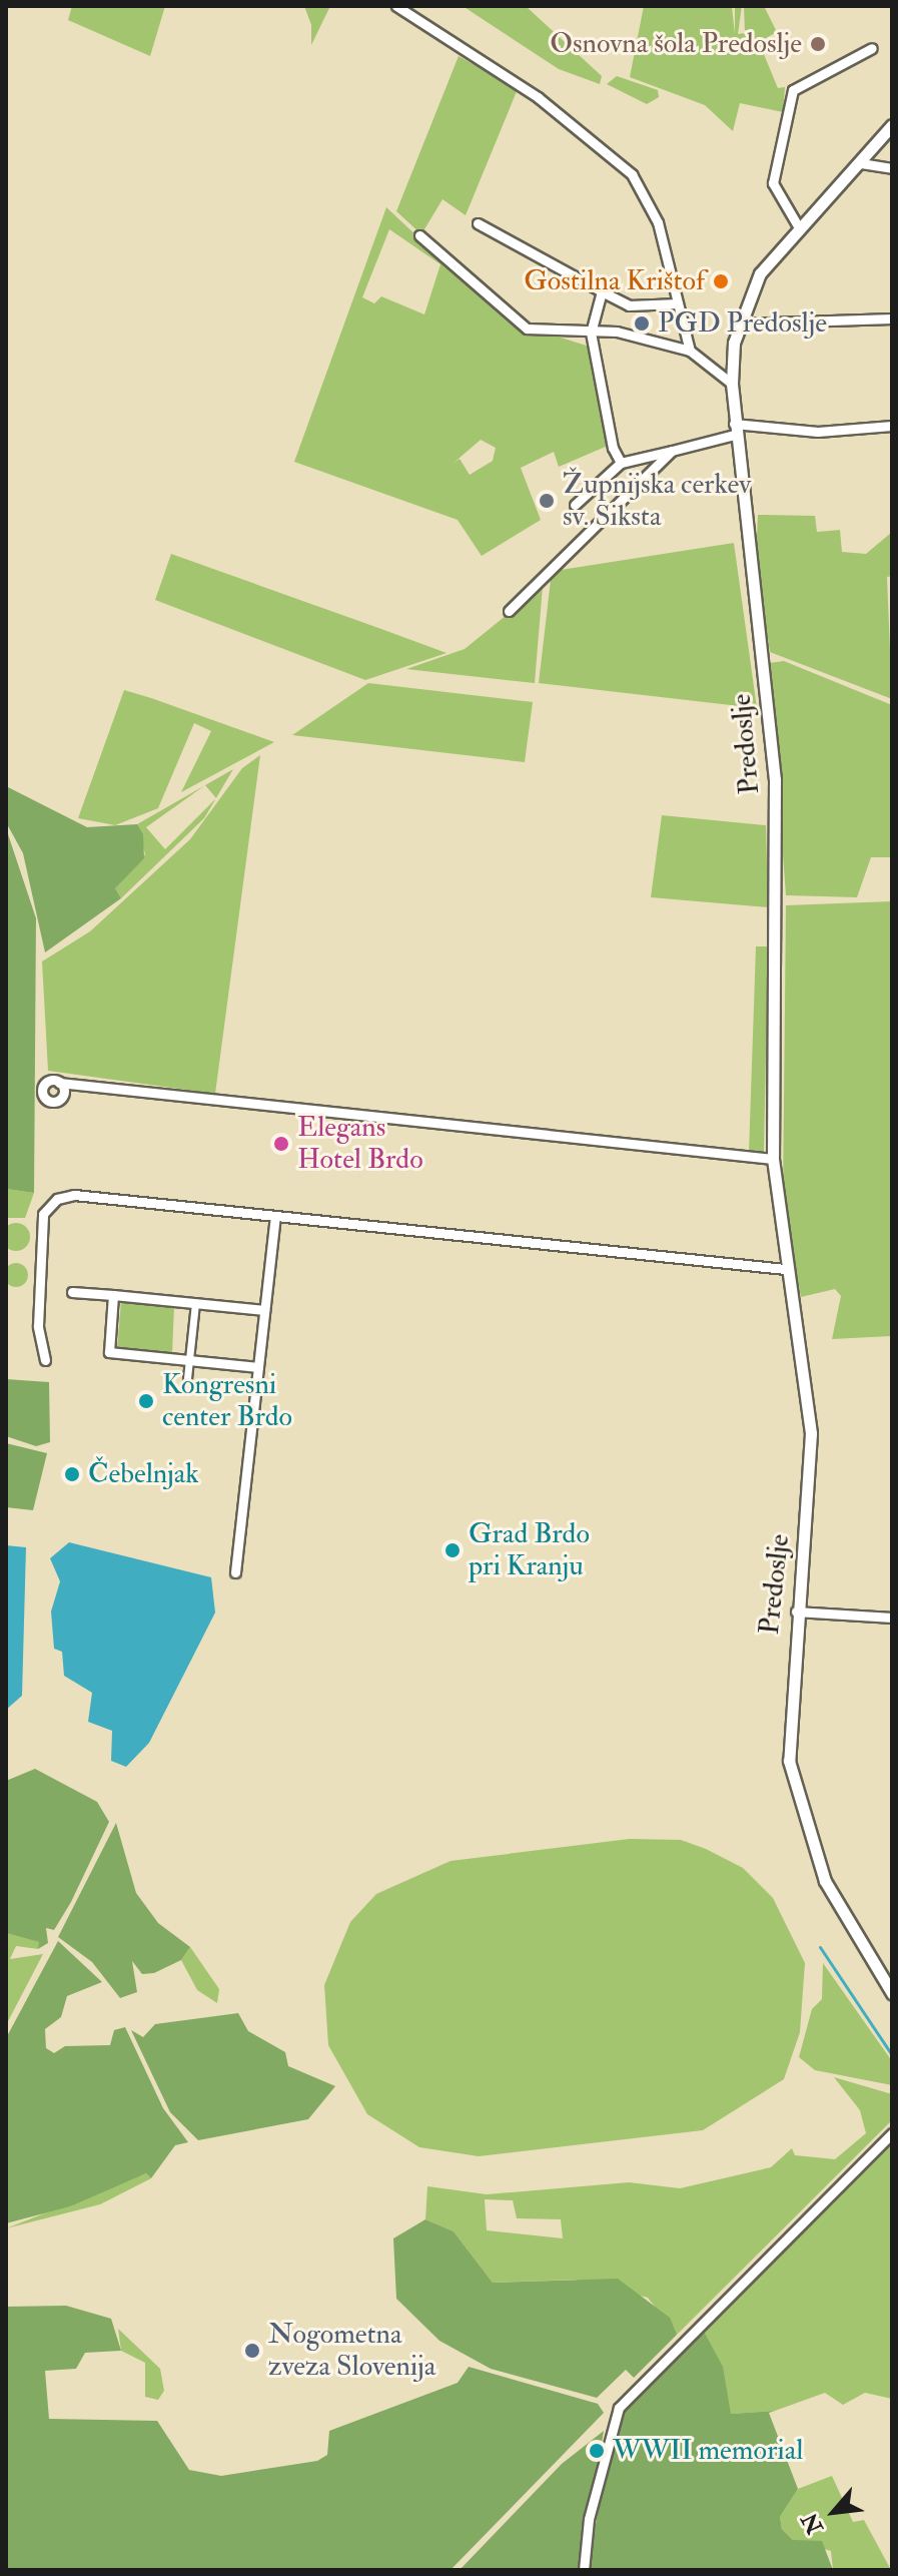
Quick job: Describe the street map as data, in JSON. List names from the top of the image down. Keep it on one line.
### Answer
{"streets":{"street":["Predoslje"]},"places":["Osnovna šola Predoslje","Gostilna Krištof","PGD Predoslje","Župnijska cerkev sv. Siksta","Elegans Hotel Brdo","Kongresni center Brdo","Čebelnjak","Grad Brdo pri Kranju","Nogometna zveza Slovenija","WWII memorial"],"north":"bottom left"}
